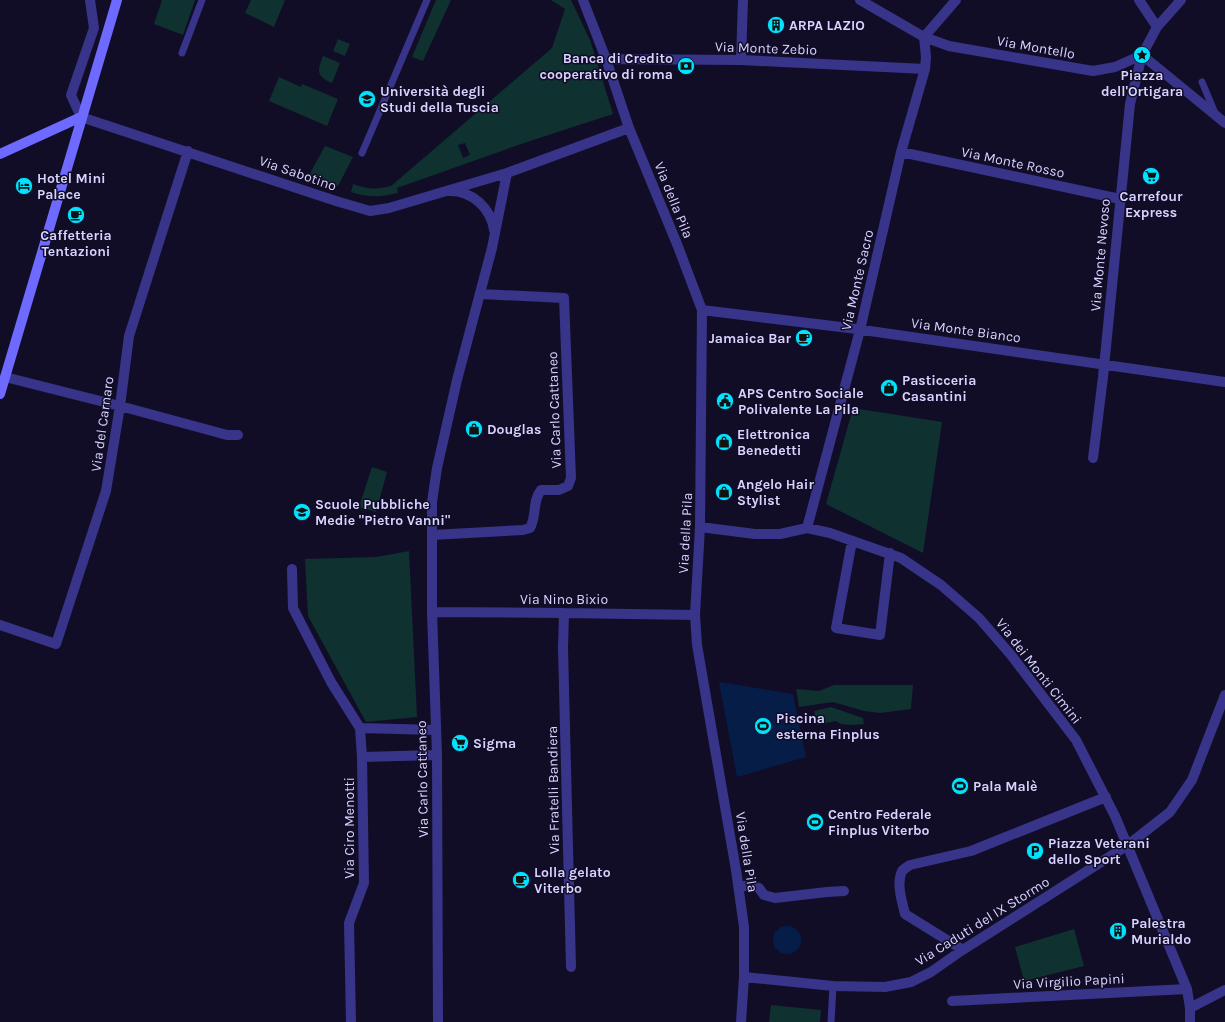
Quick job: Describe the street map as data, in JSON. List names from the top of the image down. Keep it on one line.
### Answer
{"streets":{"street":["Via Montello","Via Monte Zebio","Via Monte Rosso","Via Sabotino","Via della Pila","Via Monte Nevoso","Via Monte Sacro","Via Monte Bianco","Via Carlo Cattaneo","Via del Carnaro","Via Nino Bixio","Via dei Monti Cimini","Via Fratelli Bandiera","Via Ciro Menotti","Via Caduti del IX Stormo","Via Virgilio Papini"]},"crossings":[["Via Montello","Via Monte Nevoso"],["Via Montello","Via Monte Sacro"],["Via Monte Zebio","Via della Pila"],["Via Monte Zebio","Via Monte Sacro"],["Via Monte Rosso","Via Monte Nevoso"],["Via Monte Rosso","Via Monte Sacro"],["Via Sabotino","Via Carlo Cattaneo"],["Via Sabotino","Via del Carnaro"],["Via della Pila","Via Monte Bianco"],["Via della Pila","Via Nino Bixio"],["Via della Pila","Via dei Monti Cimini"],["Via della Pila","Via Caduti del IX Stormo"],["Via Monte Nevoso","Via Monte Bianco"],["Via Monte Sacro","Via Monte Bianco"],["Via Monte Sacro","Via dei Monti Cimini"],["Via Carlo Cattaneo","Via Nino Bixio"],["Via Nino Bixio","Via Fratelli Bandiera"],["Via dei Monti Cimini","Via Caduti del IX Stormo"],["Via dei Monti Cimini","Via Virgilio Papini"]],"places":{"building":["ARPA LAZIO","Palestra Murialdo"],"place":["Piazza dell'Ortigara"],"bank":["Banca di Credito cooperativo di roma"],"school or university":["Università degli Studi della Tuscia","Scuole Pubbliche Medie \"Pietro Vanni\""],"supermarket":["Carrefour Express","Sigma"],"hotel":["Hotel Mini Palace"],"cafe":["Caffetteria Tentazioni","Jamaica Bar","Lolla gelato Viterbo"],"shop":["Pasticceria Casantini","Douglas","Elettronica Benedetti","Angelo Hair Stylist"],"public building":["APS Centro Sociale Polivalente La Pila"],"sports":["Piscina esterna Finplus","Pala Malè","Centro Federale Finplus Viterbo"],"parking":["Piazza Veterani dello Sport"]}}
